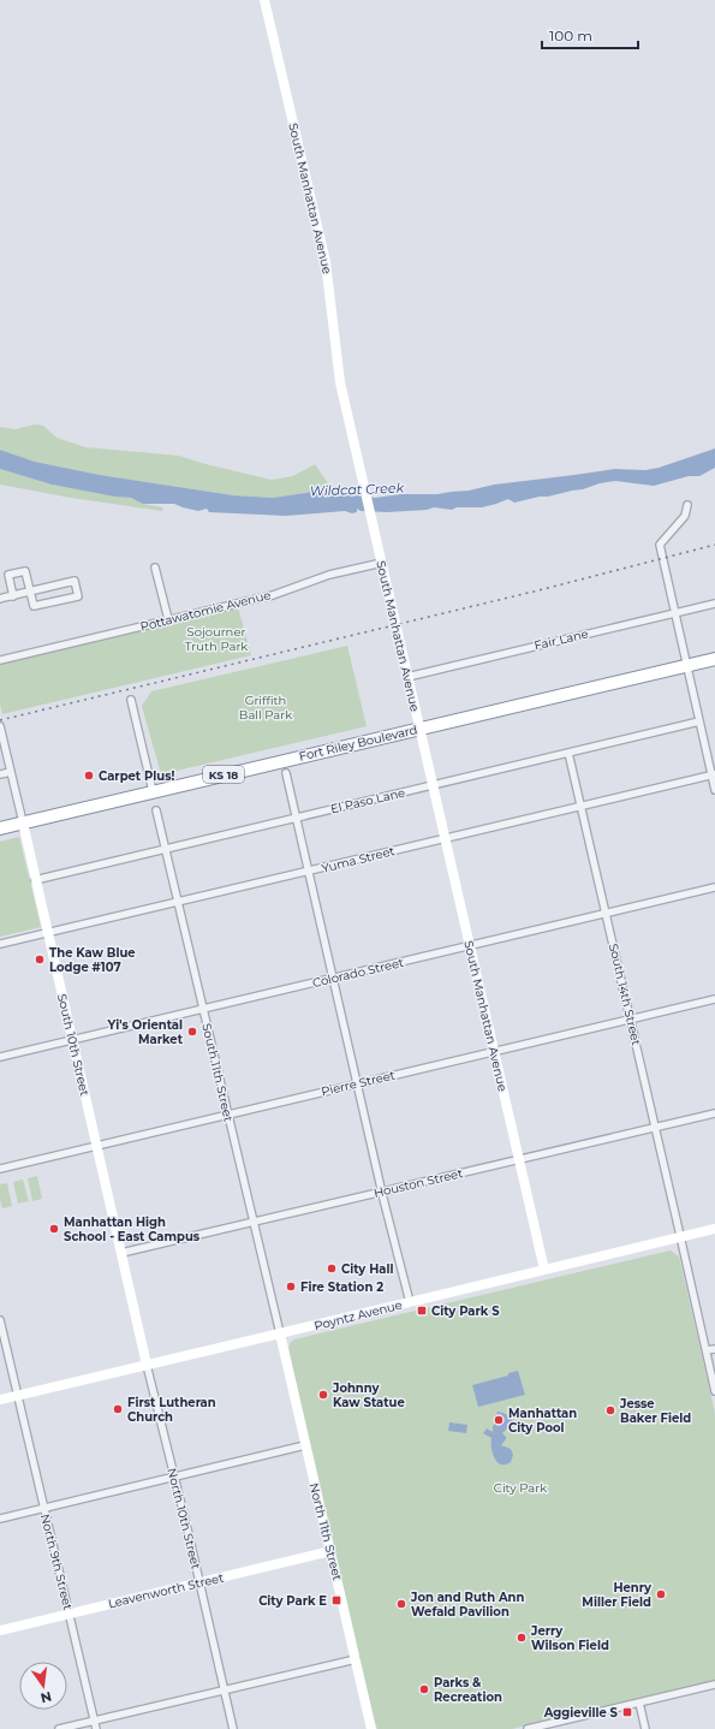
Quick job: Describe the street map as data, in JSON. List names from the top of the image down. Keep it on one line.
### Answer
{"streets":{"highway":["Fort Riley Boulevard","KS 18"],"street":["South Manhattan Avenue","Pottawatomie Avenue","Fair Lane","El Paso Lane","Yuma Street","Colorado Street","South 14th Street","South 10th Street","South 11th Street","Pierre Street","Houston Street","Poyntz Avenue","North 10th Street","North 11th Street","North 9th Street","Leavenworth Street"]},"crossings":[["South Manhattan Avenue","Pottawatomie Avenue"],["South Manhattan Avenue","Fair Lane"],["South Manhattan Avenue","Fort Riley Boulevard"],["South Manhattan Avenue","El Paso Lane"],["South Manhattan Avenue","Yuma Street"],["South Manhattan Avenue","Colorado Street"],["South Manhattan Avenue","Pierre Street"],["South Manhattan Avenue","Houston Street"],["South Manhattan Avenue","Poyntz Avenue"],["Fort Riley Boulevard","South 10th Street"],["El Paso Lane","South 14th Street"],["El Paso Lane","South 10th Street"],["El Paso Lane","South 11th Street"],["Yuma Street","South 14th Street"],["Yuma Street","South 10th Street"],["Yuma Street","South 11th Street"],["Colorado Street","South 14th Street"],["Colorado Street","South 10th Street"],["Colorado Street","South 11th Street"],["South 14th Street","Pierre Street"],["South 14th Street","Houston Street"],["South 14th Street","Poyntz Avenue"],["South 10th Street","Pierre Street"],["South 10th Street","Houston Street"],["South 10th Street","Poyntz Avenue"],["South 10th Street","North 10th Street"],["South 11th Street","Pierre Street"],["South 11th Street","Houston Street"],["South 11th Street","Poyntz Avenue"],["South 11th Street","North 11th Street"],["Poyntz Avenue","North 10th Street"],["Poyntz Avenue","North 11th Street"],["Poyntz Avenue","North 9th Street"],["North 10th Street","Leavenworth Street"],["North 11th Street","Leavenworth Street"],["North 9th Street","Leavenworth Street"]],"water":["Wildcat Creek"],"parks":["Sojourner Truth Park","Griffith Ball Park","City Park"],"places":{"other":["Carpet Plus!","The Kaw Blue Lodge #107","Yi's Oriental Market","Manhattan High School - East Campus","City Hall","Fire Station 2","Johnny Kaw Statue","First Lutheran Church","Jesse Baker Field","Manhattan City Pool","Henry Miller Field","Jon and Ruth Ann Wefald Pavilion","Jerry Wilson Field","Parks & Recreation"],"transit":["City Park S","City Park E","Aggieville S"]},"scale_bar":"100 m","north":"bottom"}
